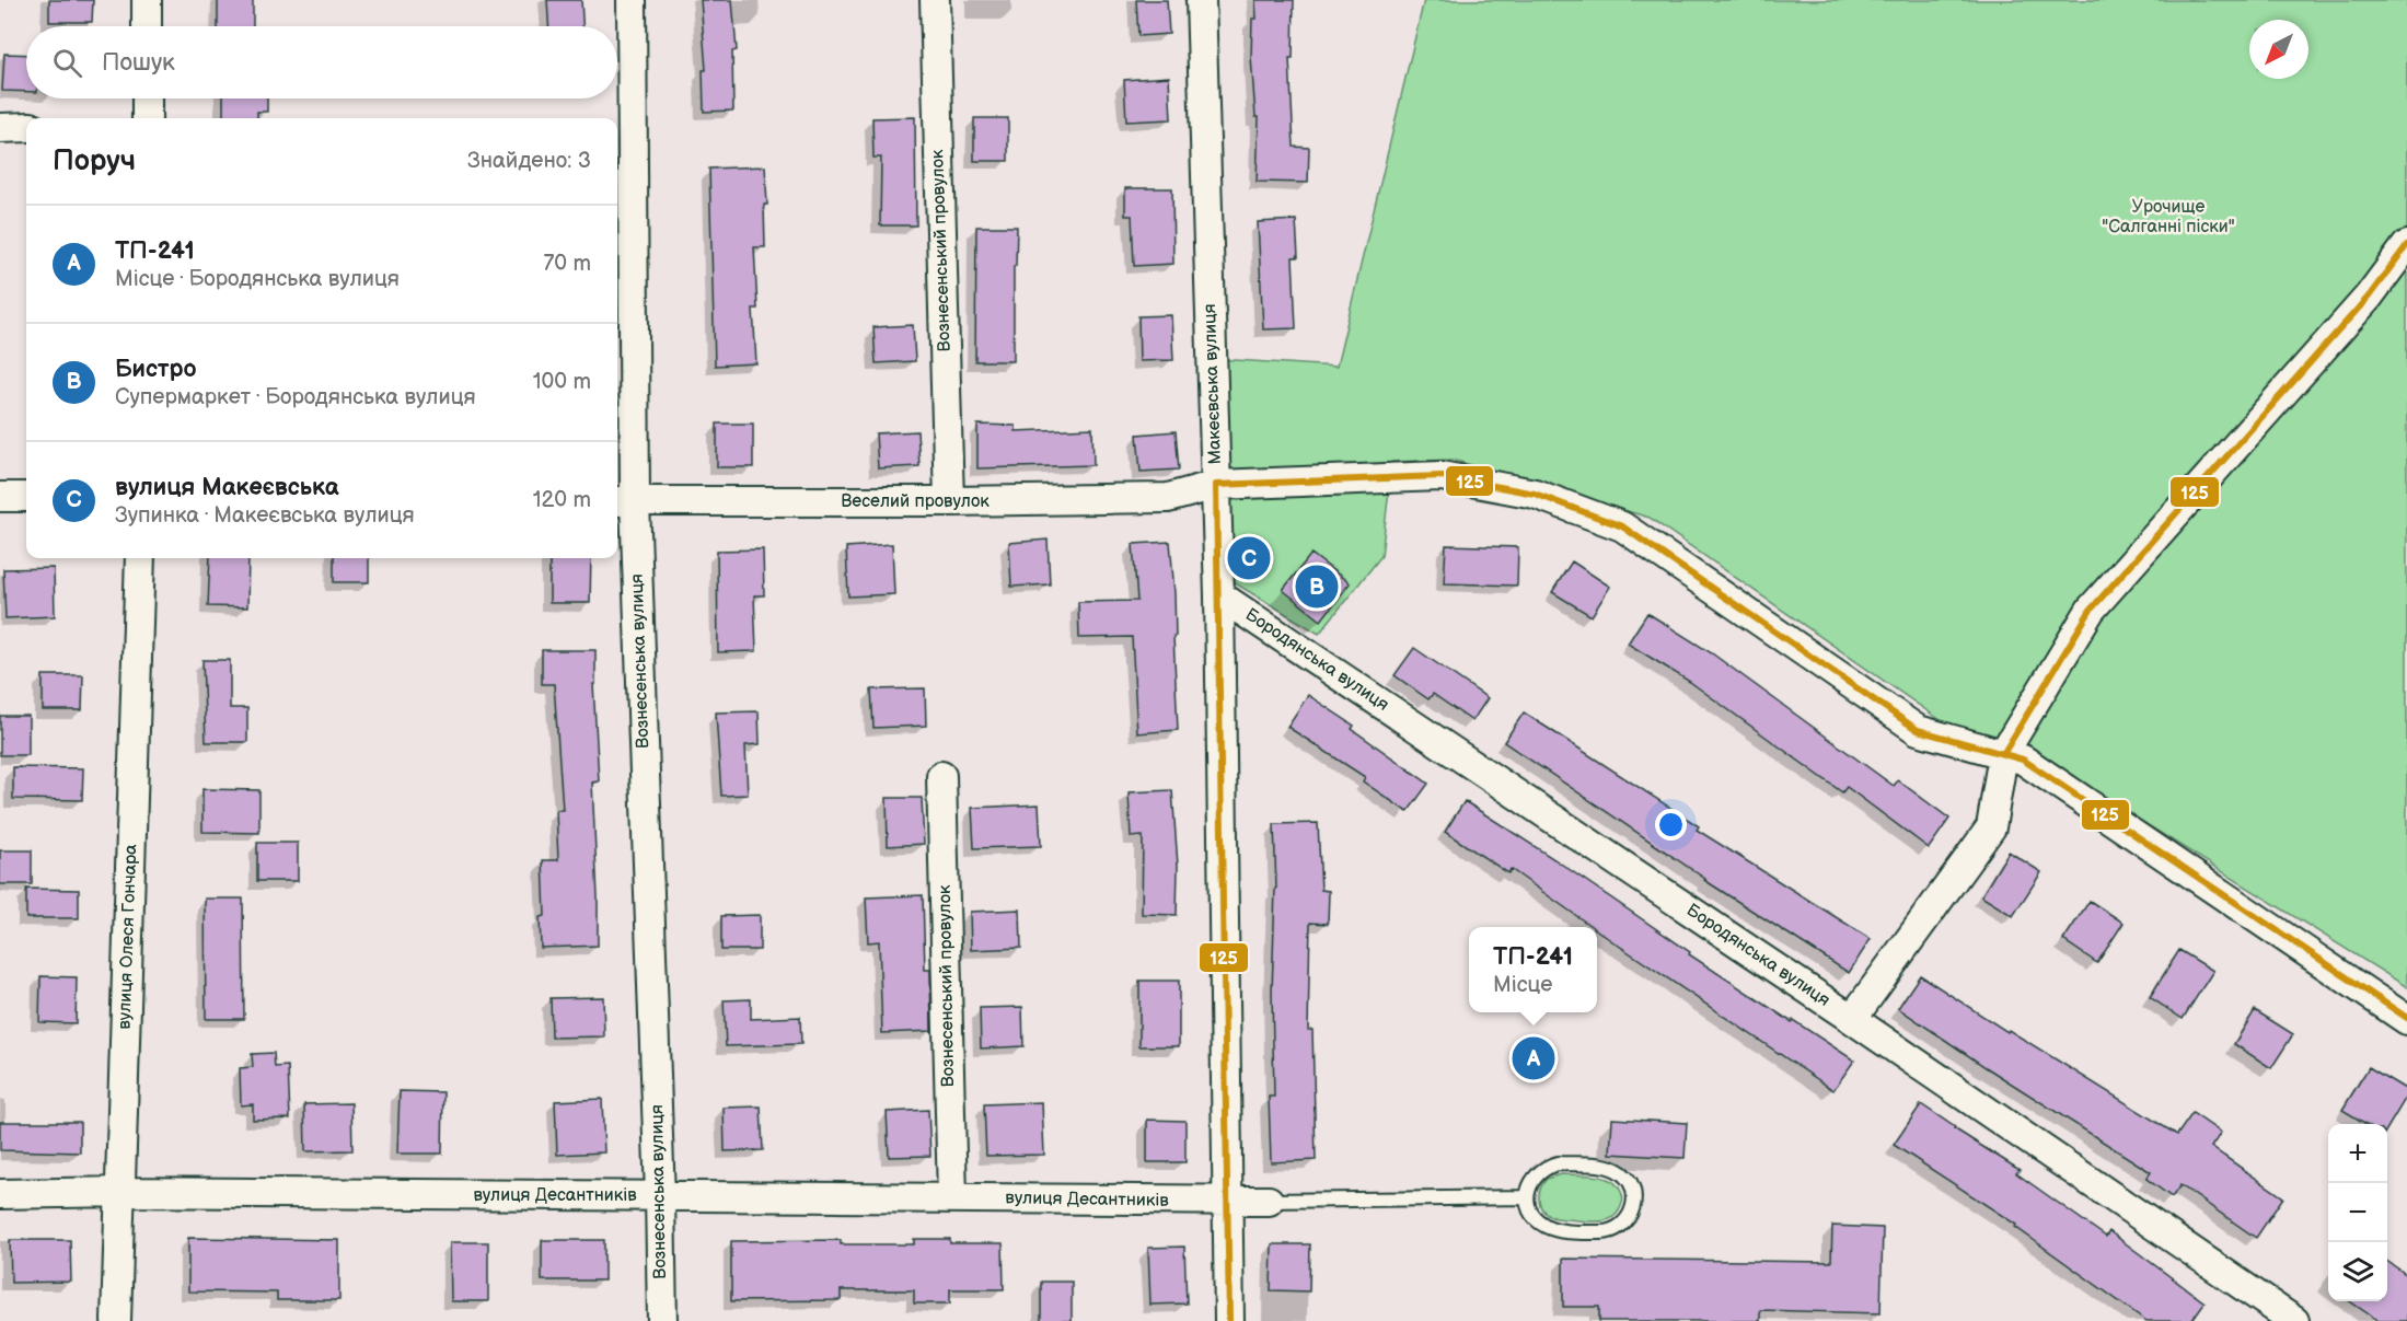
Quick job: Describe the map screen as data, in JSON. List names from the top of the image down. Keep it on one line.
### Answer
{"streets":{"street":["Вознесенський провулок","Макеєвська вулиця","Веселий провулок","Бородянська вулиця","Вознесенська вулиця","вулиця Олеся Гончара","вулиця Десантників"]},"crossings":[["Вознесенський провулок","Веселий провулок"],["Вознесенський провулок","вулиця Десантників"],["Макеєвська вулиця","Веселий провулок"],["Макеєвська вулиця","Бородянська вулиця"],["Макеєвська вулиця","вулиця Десантників"],["Веселий провулок","Вознесенська вулиця"],["Вознесенська вулиця","вулиця Десантників"],["вулиця Олеся Гончара","вулиця Десантників"]],"parks":["Урочище \"Салганні піски\""],"lines":["transit line 125"],"north":"bottom left","page":{"search":"Пошук","heading":["Поруч","Знайдено: 3"],"list":[{"mark":"A","name":"ТП-241","note":"Місце · Бородянська вулиця","value":"70 m"},{"mark":"B","name":"Бистро","note":"Супермаркет · Бородянська вулиця","value":"100 m"},{"mark":"C","name":"вулиця Макеєвська","note":"Зупинка · Макеєвська вулиця","value":"120 m"}],"pins":["C","B","A"],"popup":["ТП-241","Місце"],"map_buttons":["+","−"]}}
